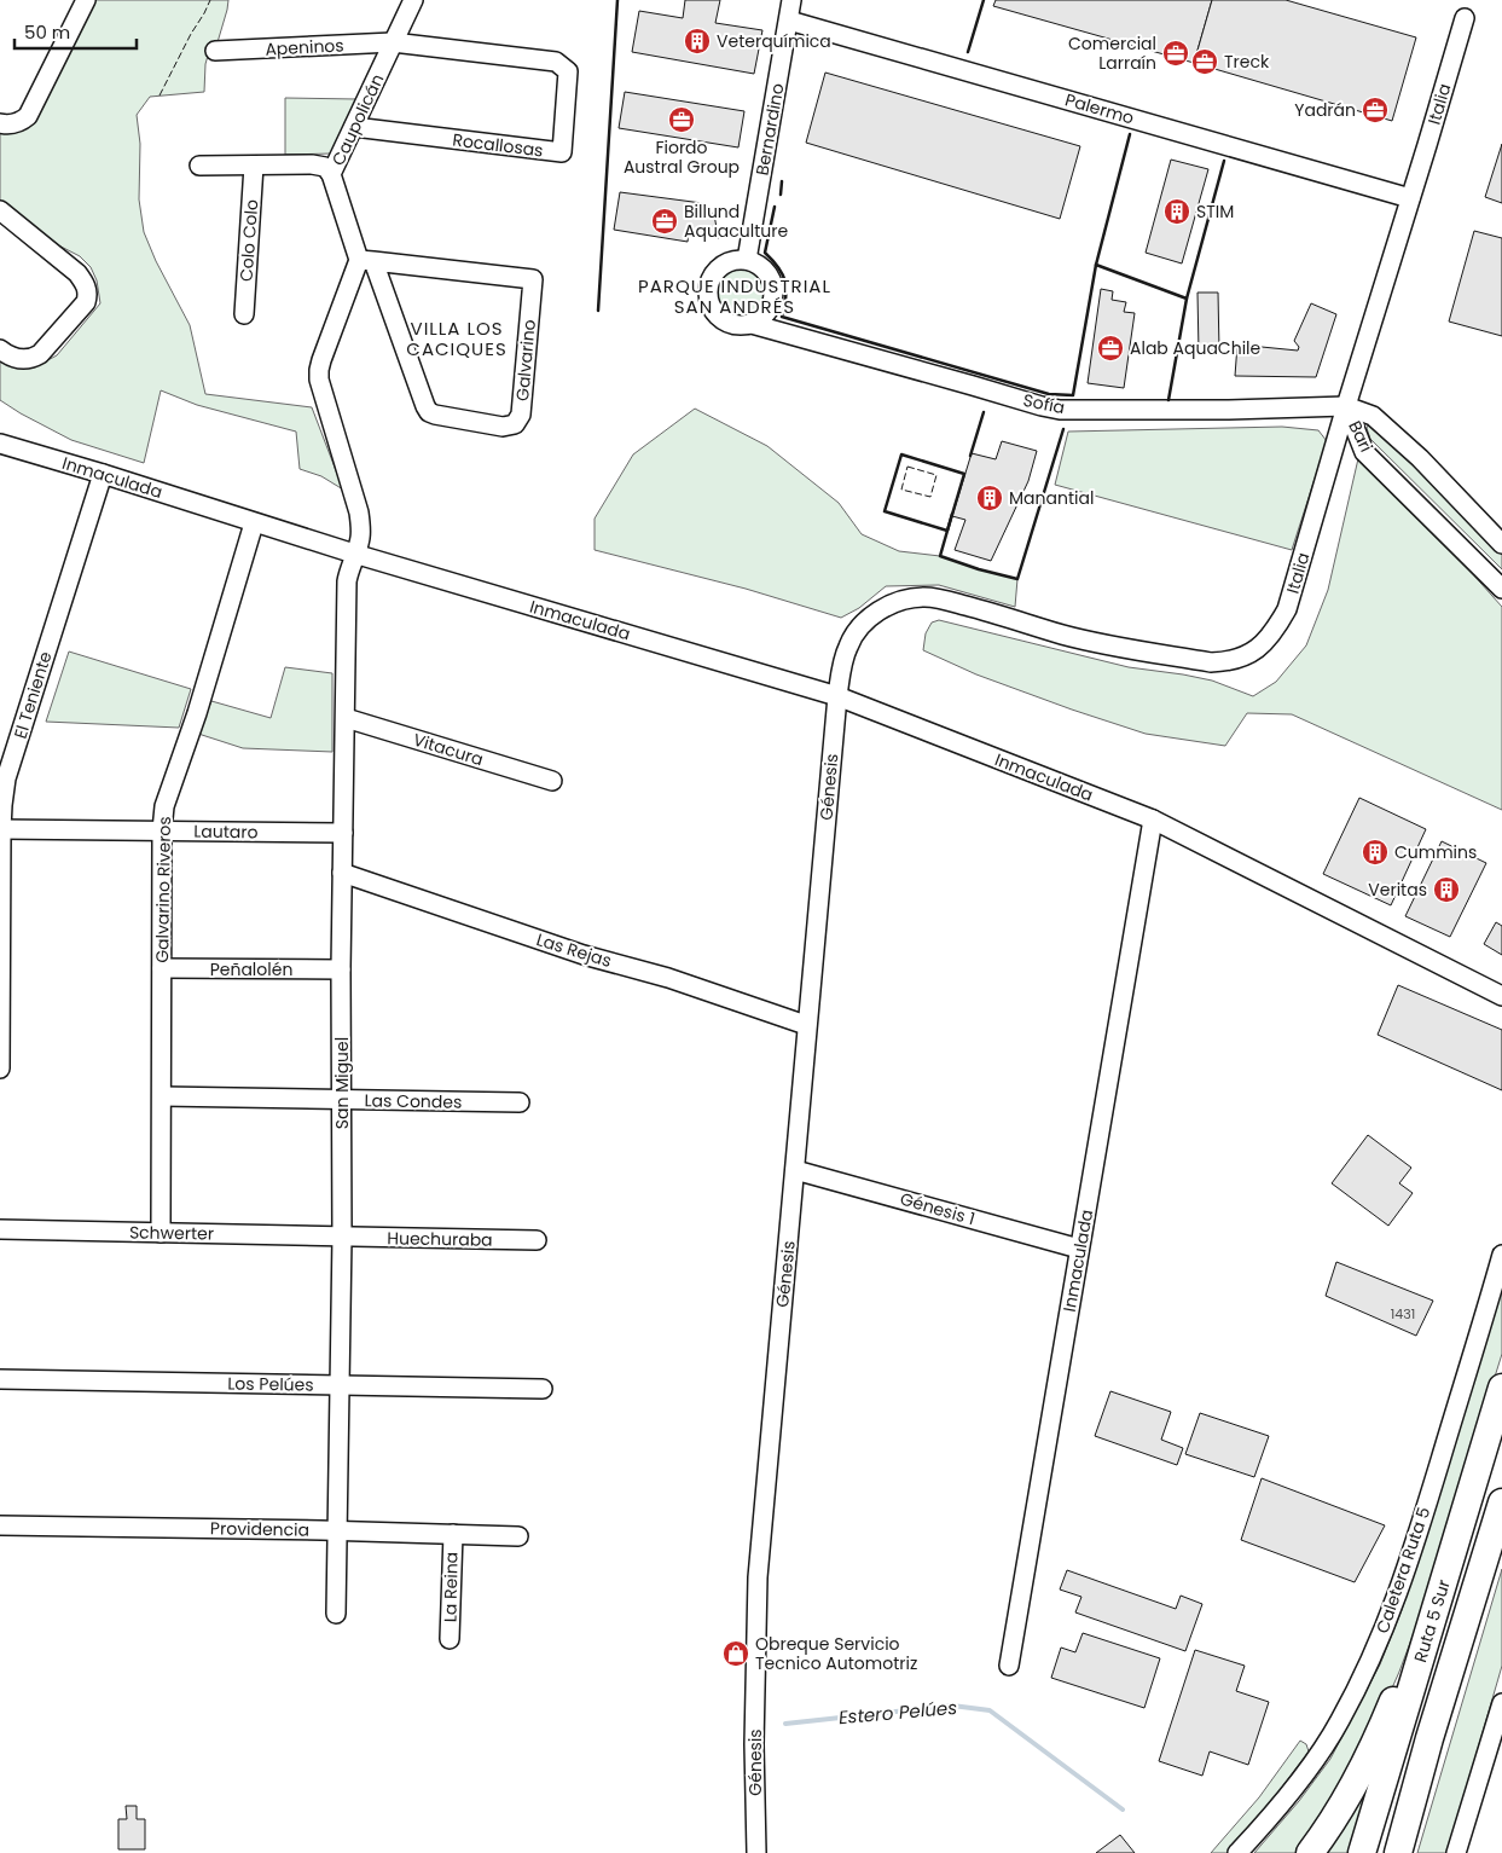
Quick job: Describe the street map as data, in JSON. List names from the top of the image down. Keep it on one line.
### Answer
{"streets":{"highway":["Ruta 5 Sur"],"street":["Apeninos","Italia","Palermo","Caupolicán","Bernardino","Rocallosas","Colo Colo","Galvarino","Sofía","Bari","Inmaculada","El Teniente","Vitacura","Génesis","Lautaro","Galvarino Riveros","Las Rejas","Peñalolén","San Miguel","Las Condes","Génesis 1","Schwerter","Huechuraba","Los Pelúes","Providencia","Caletera Ruta 5","La Reina"]},"crossings":[["Apeninos","Caupolicán"],["Apeninos","Rocallosas"],["Italia","Palermo"],["Italia","Sofía"],["Italia","Bari"],["Italia","Inmaculada"],["Italia","Génesis"],["Palermo","Bernardino"],["Caupolicán","Rocallosas"],["Caupolicán","Galvarino"],["Bernardino","Sofía"],["Sofía","Bari"],["Inmaculada","El Teniente"],["Inmaculada","Génesis"],["Inmaculada","Galvarino Riveros"],["Inmaculada","San Miguel"],["Inmaculada","Génesis 1"],["El Teniente","Lautaro"],["Vitacura","San Miguel"],["Génesis","Las Rejas"],["Génesis","Génesis 1"],["Lautaro","Galvarino Riveros"],["Lautaro","San Miguel"],["Galvarino Riveros","Peñalolén"],["Galvarino Riveros","Las Condes"],["Galvarino Riveros","Schwerter"],["Las Rejas","San Miguel"],["Peñalolén","San Miguel"],["San Miguel","Las Condes"],["San Miguel","Schwerter"],["San Miguel","Huechuraba"],["San Miguel","Los Pelúes"],["San Miguel","Providencia"],["Schwerter","Huechuraba"],["Providencia","La Reina"]],"districts":["PARQUE INDUSTRIAL SAN ANDRÉS","VILLA LOS CACIQUES"],"water":["Estero Pelúes"],"places":{"building":["Veterquímica","STIM","Manantial","Cummins","Veritas"],"office":["Comercial Larraín","Treck","Yadrán","Fiordo Austral Group","Billund Aquaculture","Alab AquaChile"],"shop":["Obreque Servicio Tecnico Automotriz"]},"house_numbers":["1431"],"scale_bar":"50 m"}
